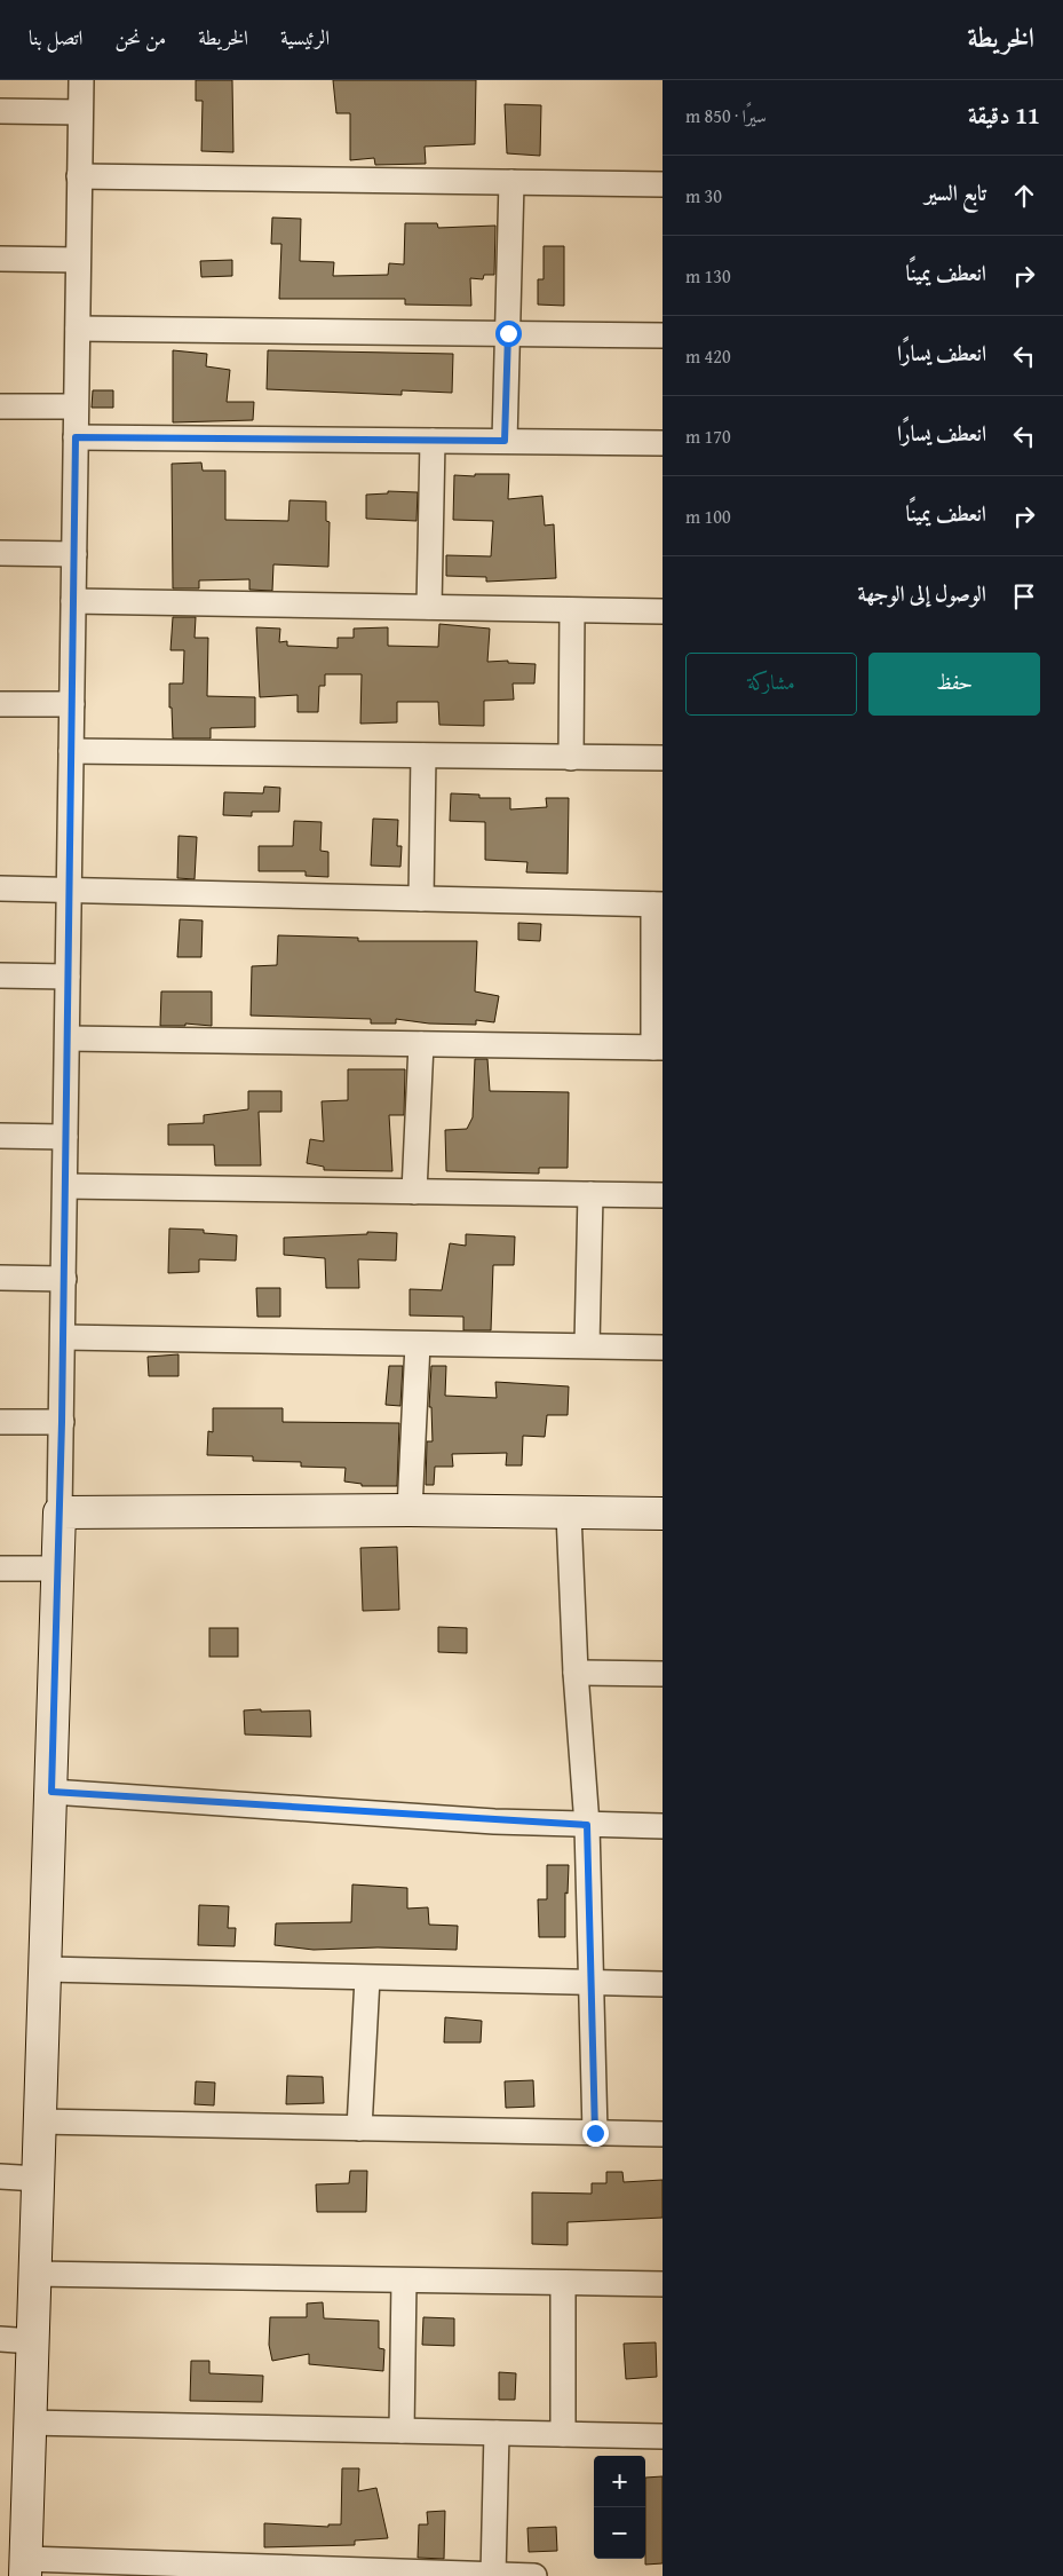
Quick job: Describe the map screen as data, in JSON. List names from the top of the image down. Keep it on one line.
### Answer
{"page":{"header":"الخريطة","nav":["الرئيسية","الخريطة","من نحن","اتصل بنا"],"heading":["11 دقيقة","سيرًا · 850 m"],"list":[["تابع السير","30 m"],["انعطف يمينًا","130 m"],["انعطف يسارًا","420 m"],["انعطف يسارًا","170 m"],["انعطف يمينًا","100 m"],"الوصول إلى الوجهة"],"buttons":["حفظ","مشاركة"],"map_buttons":["+","−"]}}
